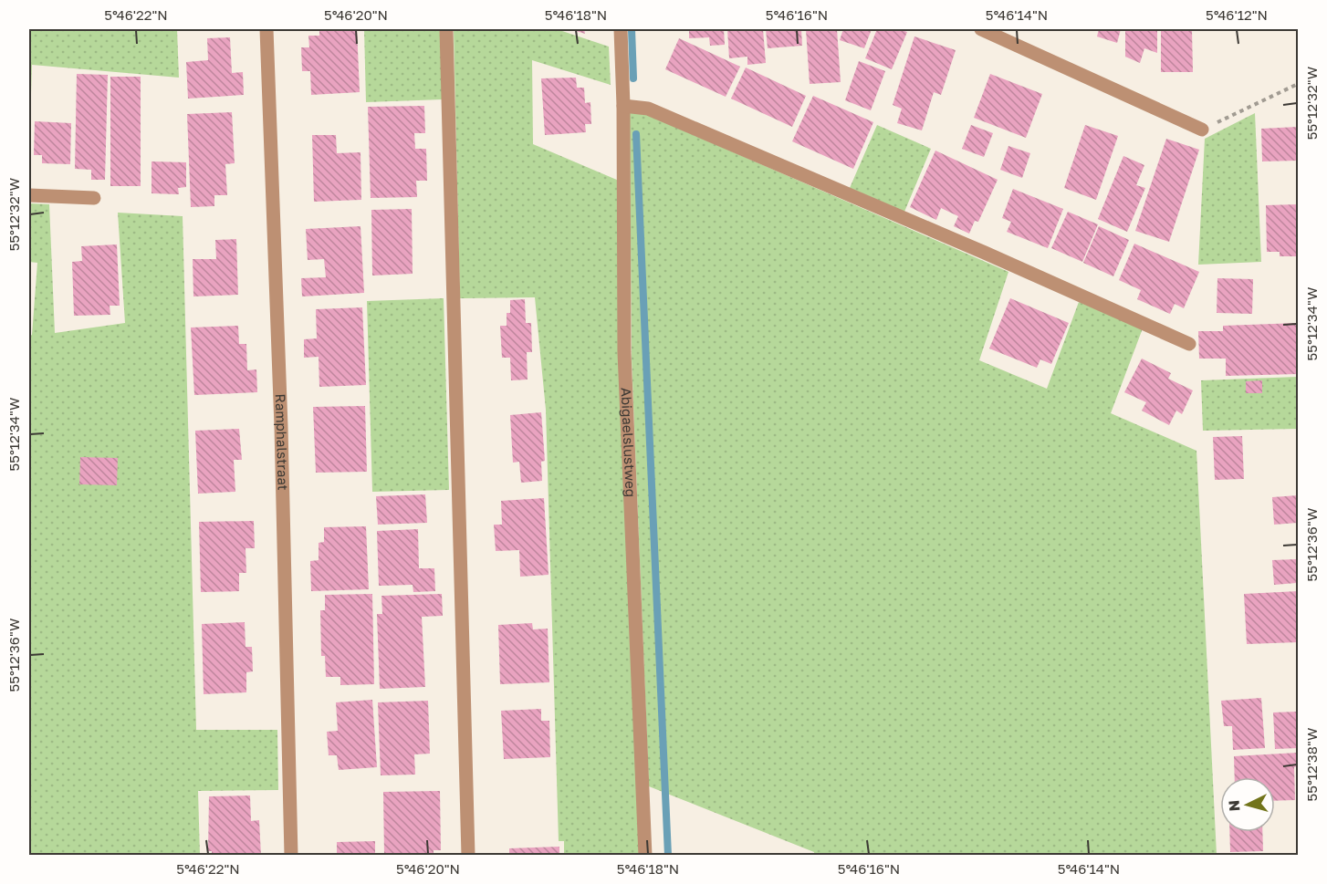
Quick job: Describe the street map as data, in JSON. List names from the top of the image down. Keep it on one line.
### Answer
{"streets":{"street":["Ramphalstraat","Abigaelslustweg"]},"north":"left","coordinates":["5°46'22\"N","5°46'20\"N","5°46'18\"N","5°46'16\"N","5°46'14\"N","5°46'12\"N","55°12'32\"W","55°12'34\"W","55°12'36\"W","55°12'38\"W"]}
